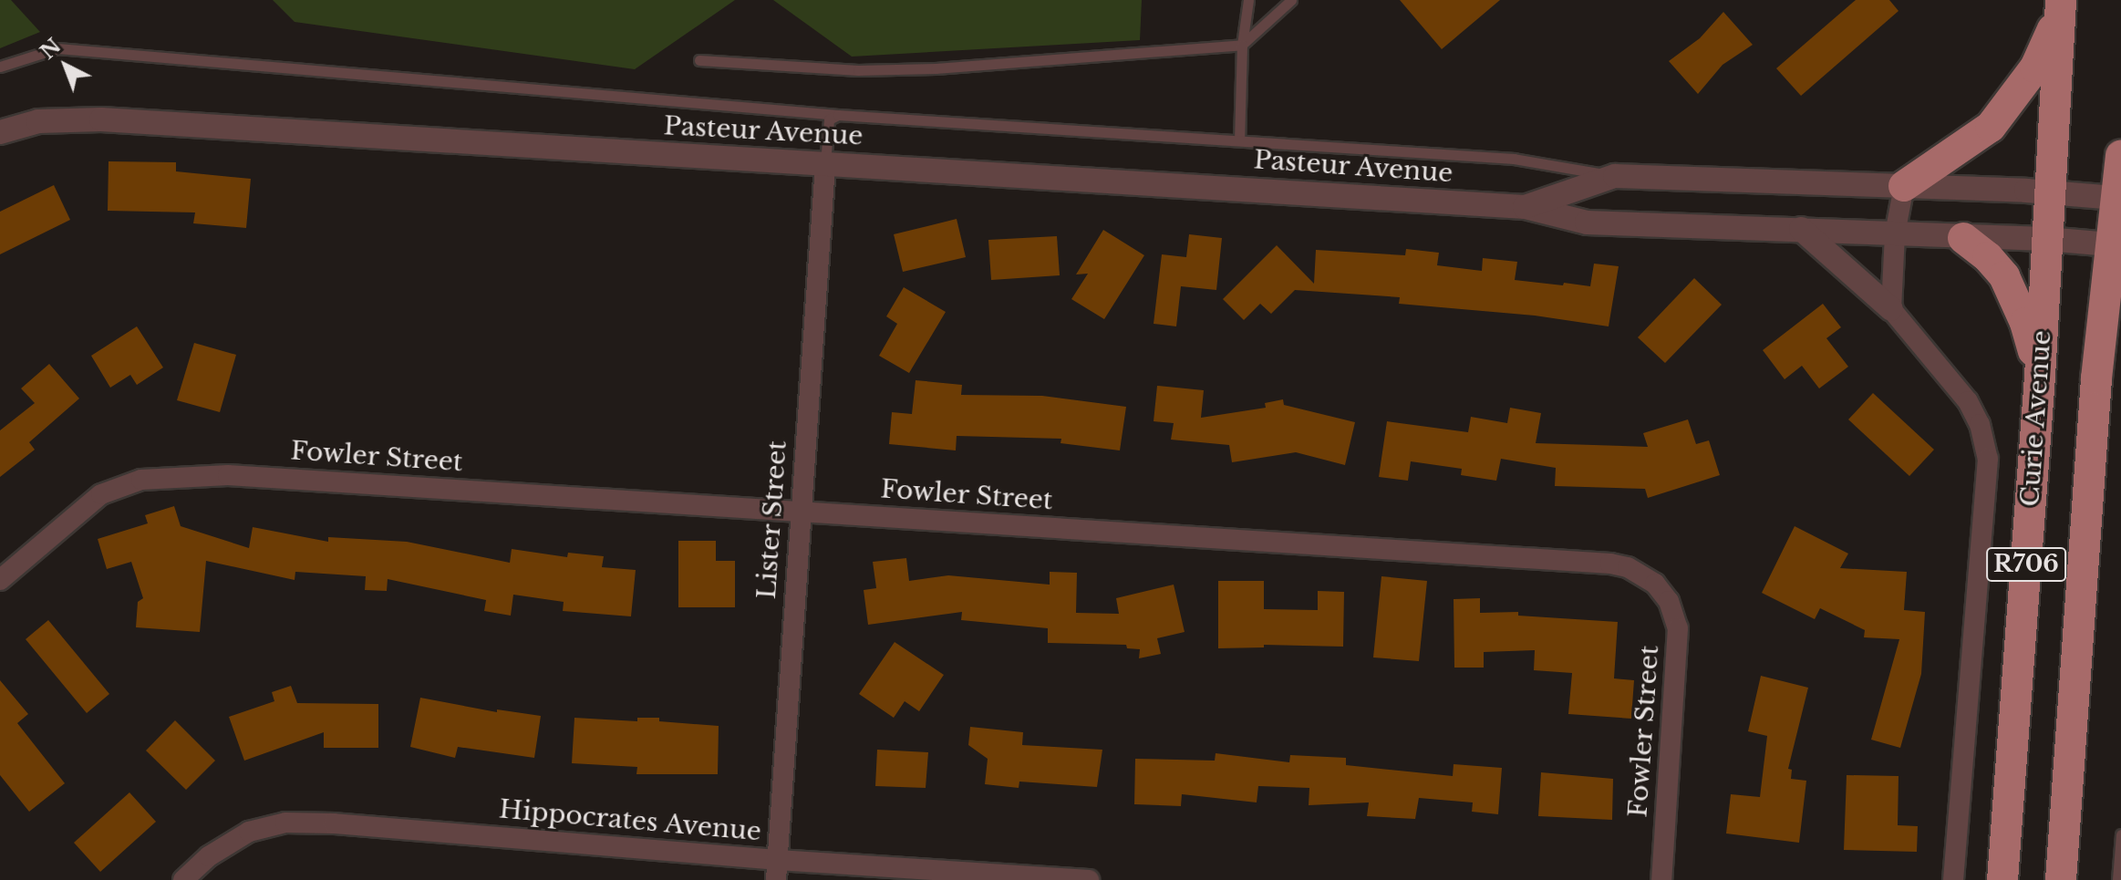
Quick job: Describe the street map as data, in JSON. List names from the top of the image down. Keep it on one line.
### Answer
{"streets":{"main road":["Curie Avenue","R706"],"street":["Pasteur Avenue","Fowler Street","Lister Street","Hippocrates Avenue"]},"crossings":[["Pasteur Avenue","Curie Avenue"],["Pasteur Avenue","Lister Street"],["Pasteur Avenue","R706"],["Fowler Street","Lister Street"],["Lister Street","Hippocrates Avenue"]],"north":"top left"}
